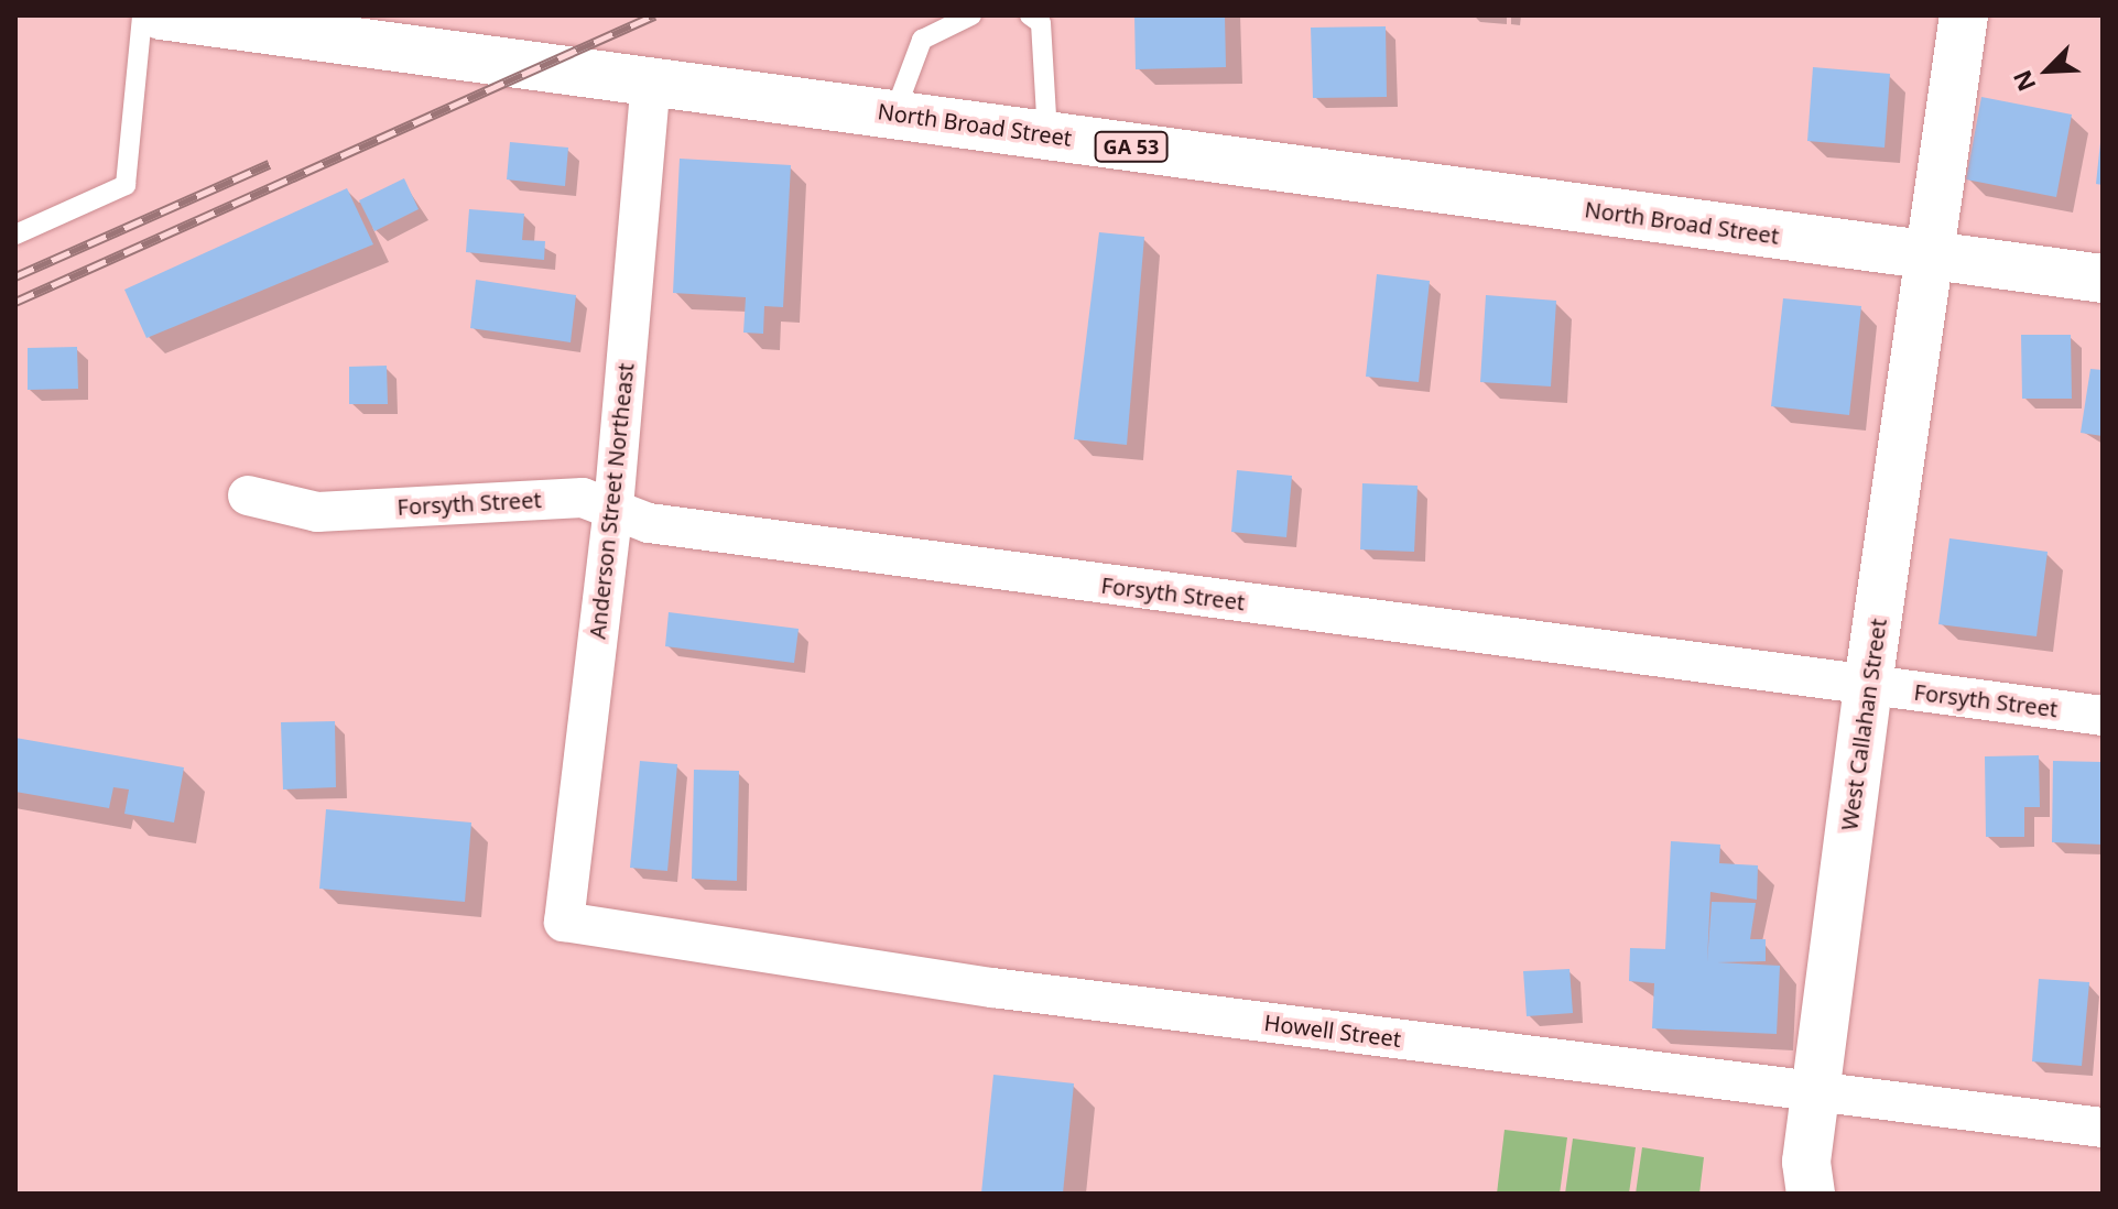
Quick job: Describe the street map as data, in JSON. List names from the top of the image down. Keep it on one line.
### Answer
{"streets":{"main road":["North Broad Street","GA 53","West Callahan Street"],"street":["Anderson Street Northeast","Forsyth Street","Howell Street"]},"crossings":[["North Broad Street","Anderson Street Northeast"],["North Broad Street","West Callahan Street"],["Anderson Street Northeast","Forsyth Street"],["Anderson Street Northeast","Howell Street"],["Forsyth Street","West Callahan Street"],["West Callahan Street","Howell Street"]],"north":"bottom left"}
